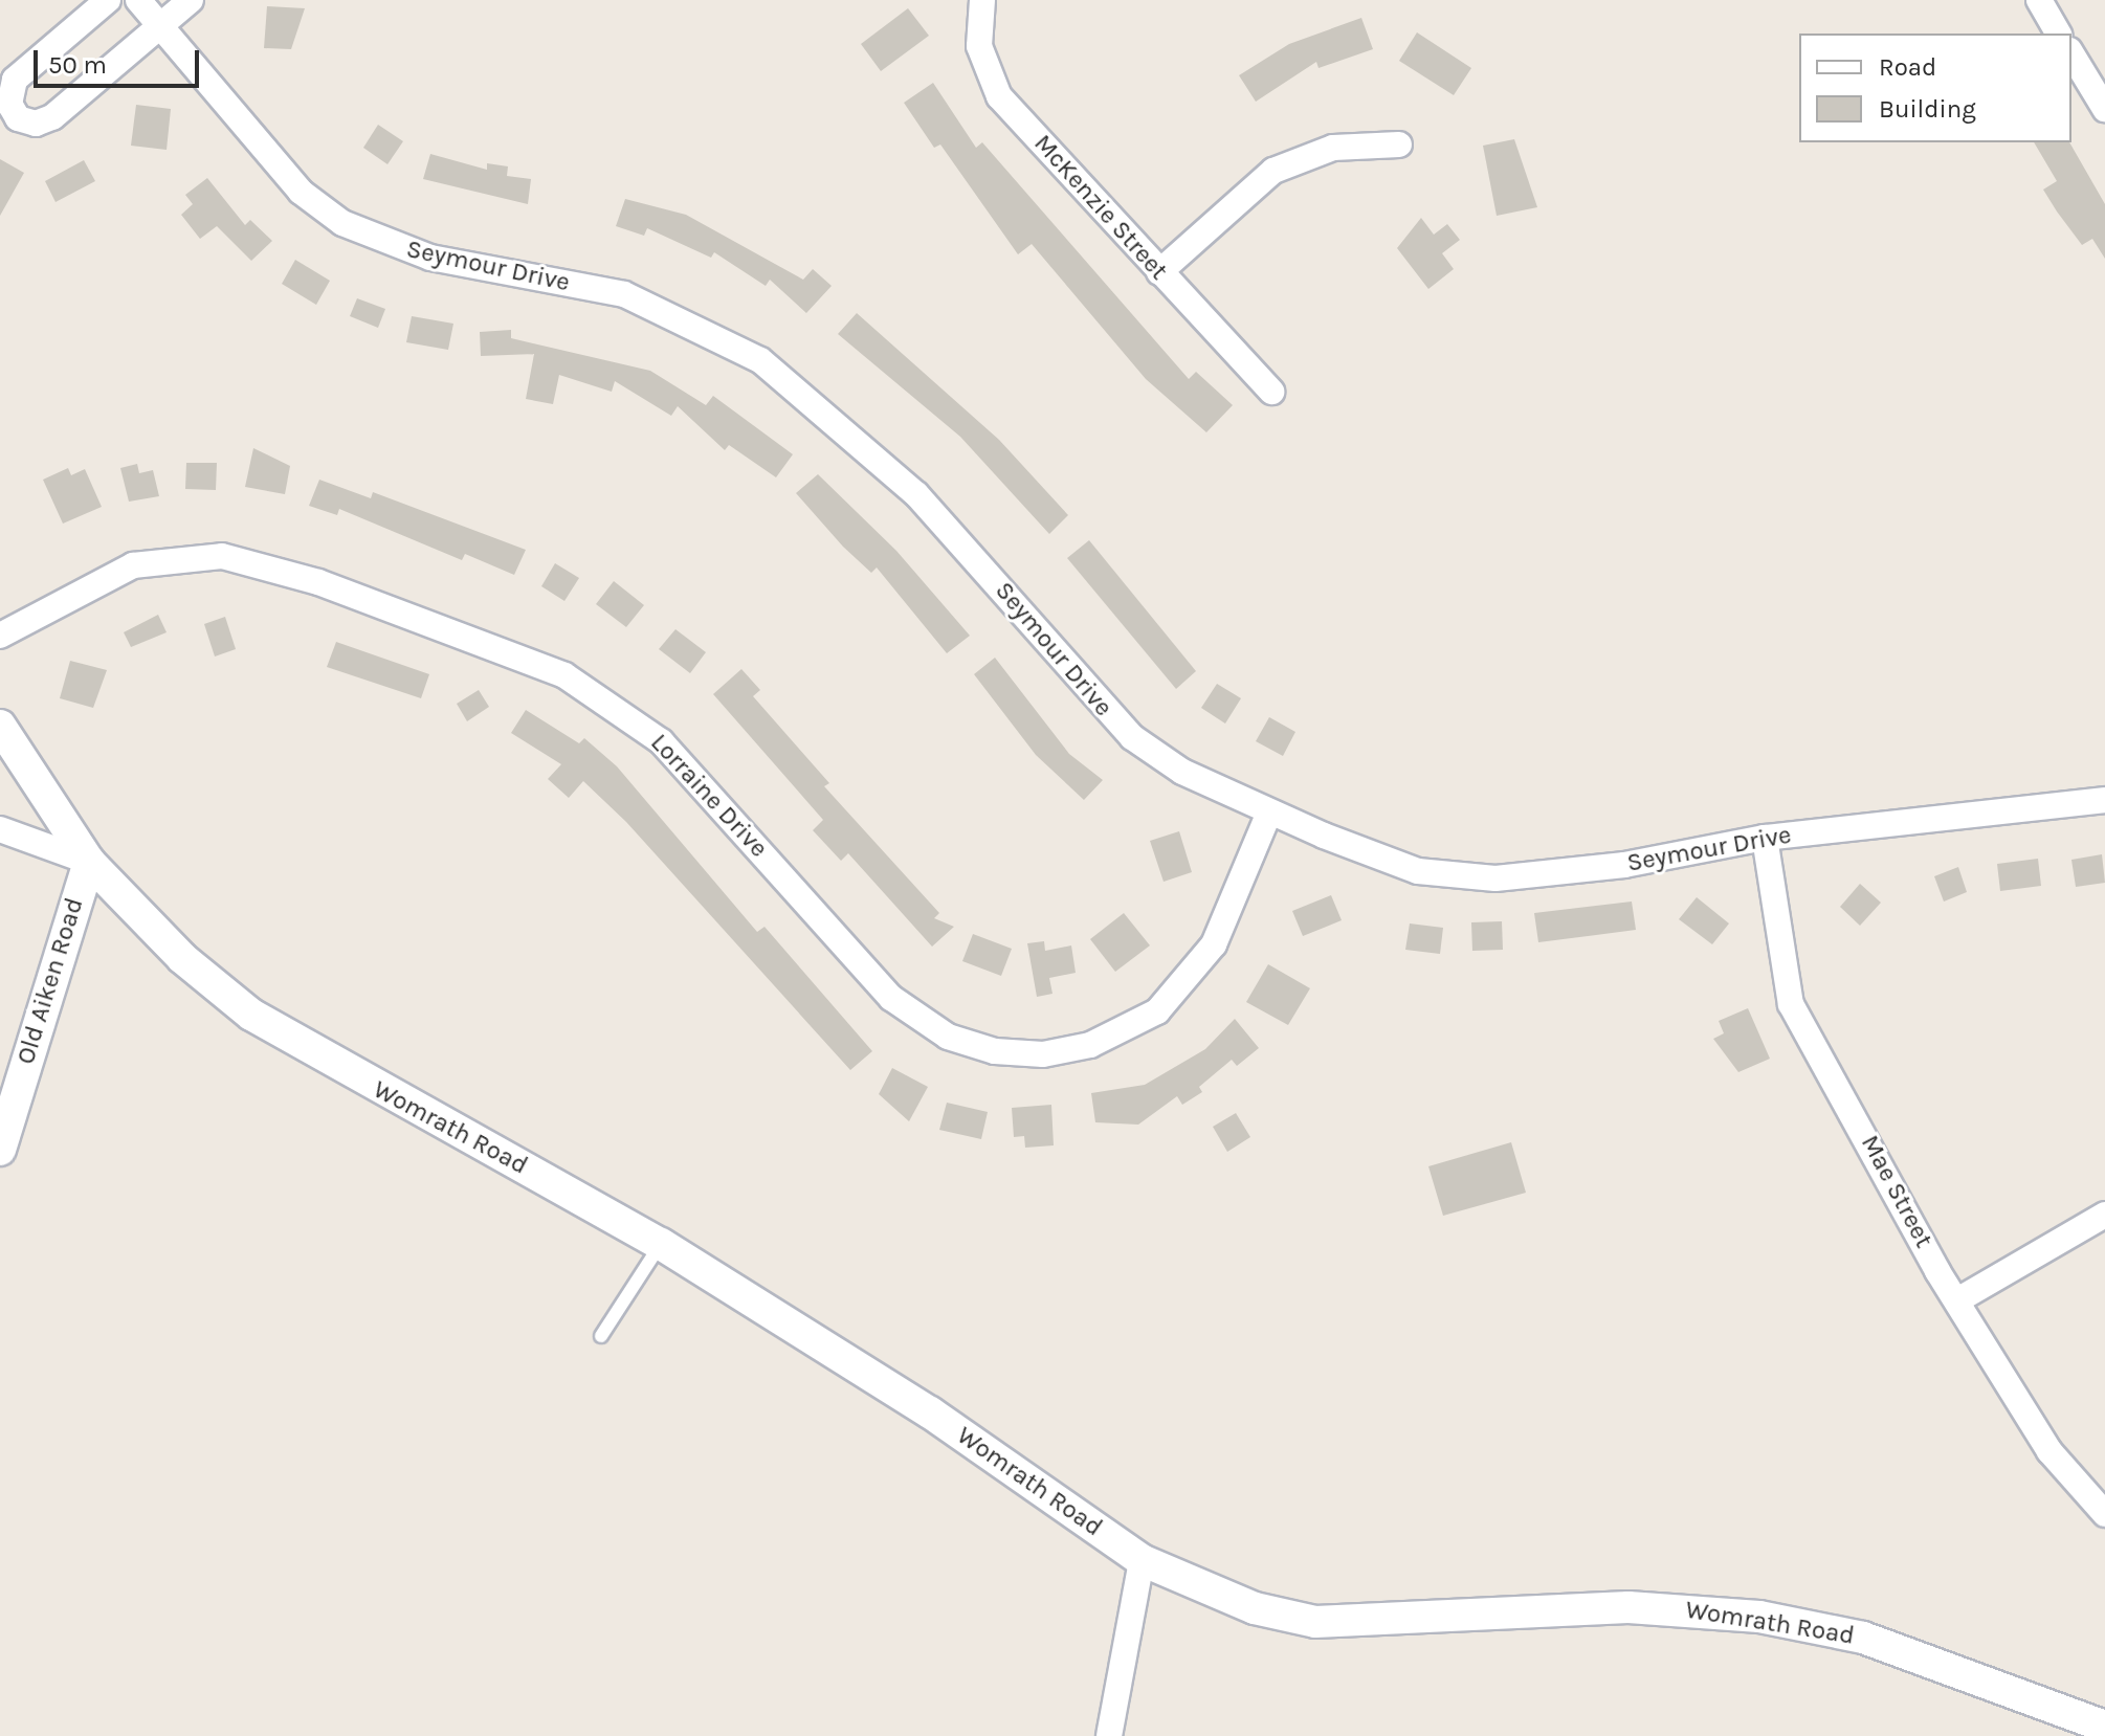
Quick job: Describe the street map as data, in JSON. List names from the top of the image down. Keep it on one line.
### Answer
{"streets":{"street":["McKenzie Street","Seymour Drive","Lorraine Drive","Old Aiken Road","Womrath Road","Mae Street"]},"crossings":[["Seymour Drive","Lorraine Drive"],["Seymour Drive","Mae Street"],["Old Aiken Road","Womrath Road"]],"legend":["Road","Building"],"scale_bar":"50 m"}
